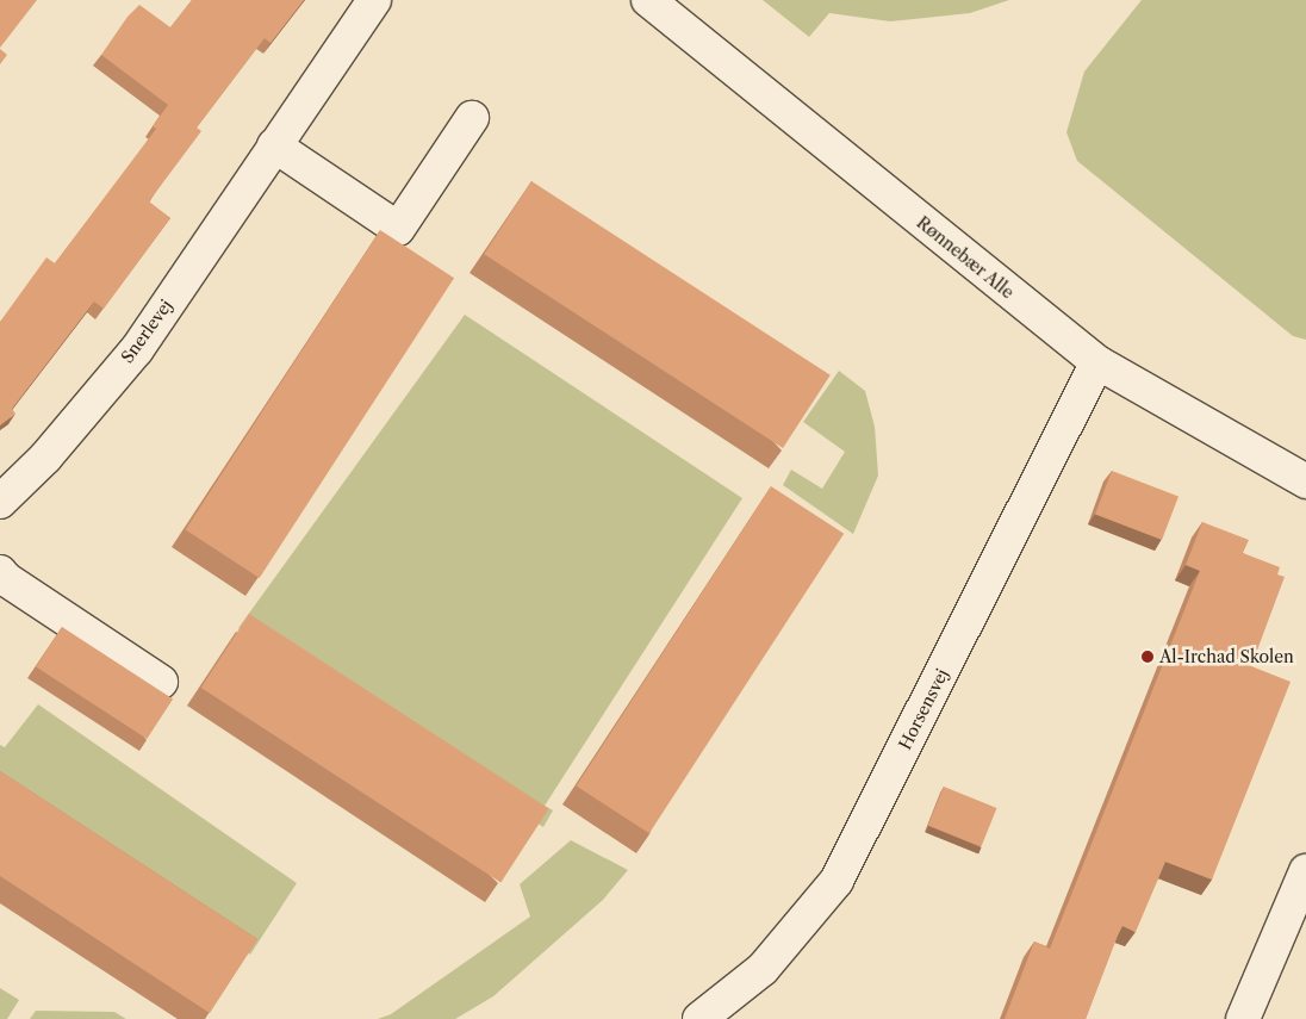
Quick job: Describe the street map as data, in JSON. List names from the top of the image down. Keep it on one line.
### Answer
{"streets":{"street":["Rønnebær Alle","Snerlevej","Horsensvej"]},"crossings":[["Rønnebær Alle","Horsensvej"]],"places":["Al-Irchad Skolen"]}
